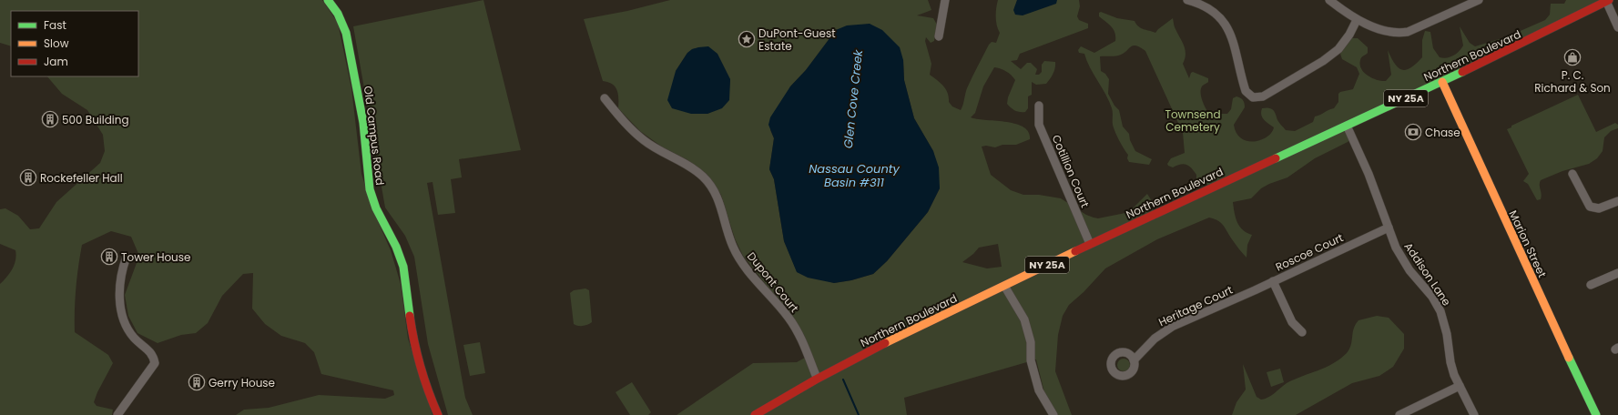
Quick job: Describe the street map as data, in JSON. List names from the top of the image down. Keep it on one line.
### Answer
{"streets":{"main road":["Northern Boulevard","NY 25A","Old Campus Road","Marion Street"],"street":["Cotillion Court","Roscoe Court","Addison Lane","Dupont Court","Heritage Court"]},"crossings":[["Northern Boulevard","Cotillion Court"],["Northern Boulevard","Marion Street"],["Northern Boulevard","Addison Lane"],["Northern Boulevard","Dupont Court"],["Roscoe Court","Addison Lane"],["Roscoe Court","Heritage Court"]],"water":["Glen Cove Creek","Nassau County Basin #311"],"parks":["Townsend Cemetery"],"places":{"place":["DuPont-Guest Estate"],"shop":["P. C. Richard & Son"],"building":["500 Building","Rockefeller Hall","Tower House","Gerry House"],"bank":["Chase"]},"legend":["Fast","Slow","Jam"]}
